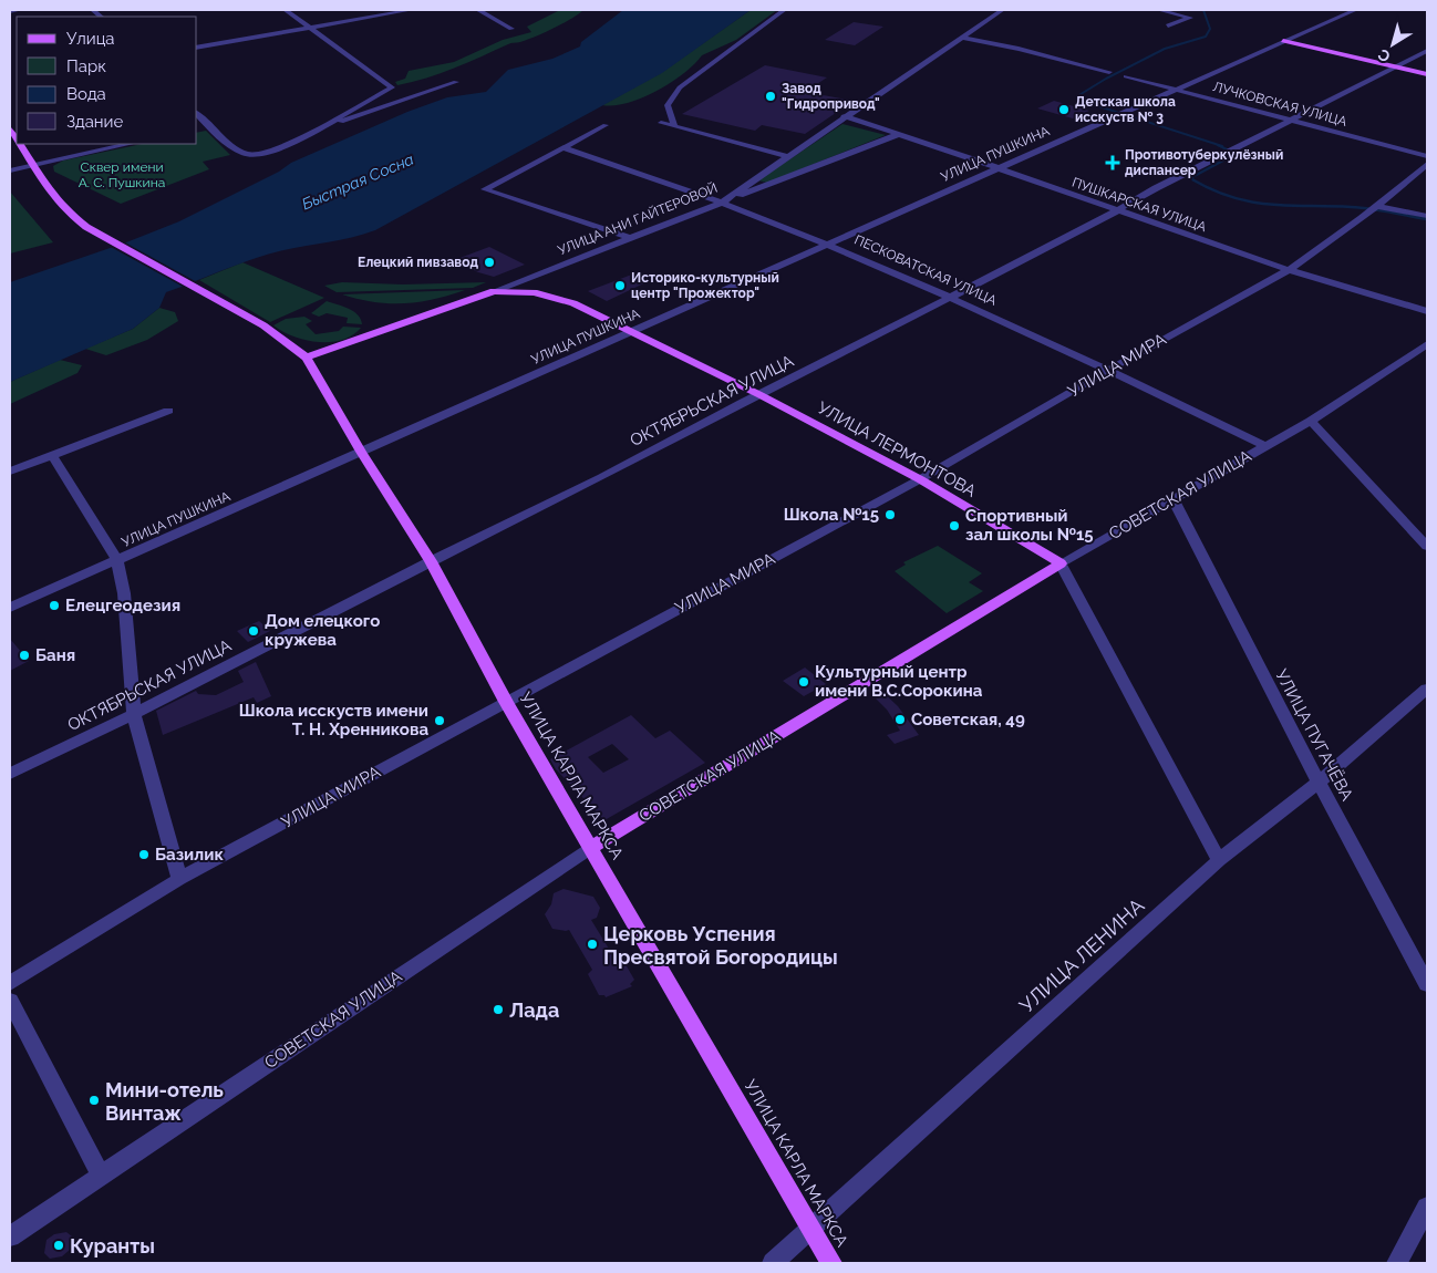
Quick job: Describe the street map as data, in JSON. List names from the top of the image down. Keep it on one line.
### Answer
{"streets":{"main road":["УЛИЦА АНИ ГАЙТЕРОВОЙ","УЛИЦА ЛЕРМОНТОВА","СОВЕТСКАЯ УЛИЦА","УЛИЦА КАРЛА МАРКСА"],"street":["ЛУЧКОВСКАЯ УЛИЦА","УЛИЦА ПУШКИНА","ПУШКАРСКАЯ УЛИЦА","ПЕСКОВАТСКАЯ УЛИЦА","УЛИЦА МИРА","ОКТЯБРЬСКАЯ УЛИЦА","УЛИЦА ПУГАЧЁВА","УЛИЦА ЛЕНИНА"]},"crossings":[["ЛУЧКОВСКАЯ УЛИЦА","УЛИЦА ПУШКИНА"],["ЛУЧКОВСКАЯ УЛИЦА","ОКТЯБРЬСКАЯ УЛИЦА"],["УЛИЦА ПУШКИНА","ПУШКАРСКАЯ УЛИЦА"],["УЛИЦА ПУШКИНА","ПЕСКОВАТСКАЯ УЛИЦА"],["УЛИЦА ПУШКИНА","УЛИЦА ЛЕРМОНТОВА"],["УЛИЦА ПУШКИНА","УЛИЦА КАРЛА МАРКСА"],["ПУШКАРСКАЯ УЛИЦА","УЛИЦА АНИ ГАЙТЕРОВОЙ"],["ПУШКАРСКАЯ УЛИЦА","УЛИЦА МИРА"],["ПУШКАРСКАЯ УЛИЦА","ОКТЯБРЬСКАЯ УЛИЦА"],["УЛИЦА АНИ ГАЙТЕРОВОЙ","ПЕСКОВАТСКАЯ УЛИЦА"],["УЛИЦА АНИ ГАЙТЕРОВОЙ","УЛИЦА ЛЕРМОНТОВА"],["УЛИЦА АНИ ГАЙТЕРОВОЙ","УЛИЦА КАРЛА МАРКСА"],["ПЕСКОВАТСКАЯ УЛИЦА","УЛИЦА МИРА"],["ПЕСКОВАТСКАЯ УЛИЦА","ОКТЯБРЬСКАЯ УЛИЦА"],["ПЕСКОВАТСКАЯ УЛИЦА","СОВЕТСКАЯ УЛИЦА"],["УЛИЦА МИРА","УЛИЦА ЛЕРМОНТОВА"],["УЛИЦА МИРА","УЛИЦА КАРЛА МАРКСА"],["ОКТЯБРЬСКАЯ УЛИЦА","УЛИЦА ЛЕРМОНТОВА"],["ОКТЯБРЬСКАЯ УЛИЦА","УЛИЦА КАРЛА МАРКСА"],["УЛИЦА ЛЕРМОНТОВА","СОВЕТСКАЯ УЛИЦА"],["СОВЕТСКАЯ УЛИЦА","УЛИЦА ПУГАЧЁВА"],["СОВЕТСКАЯ УЛИЦА","УЛИЦА КАРЛА МАРКСА"],["УЛИЦА ПУГАЧЁВА","УЛИЦА ЛЕНИНА"],["УЛИЦА КАРЛА МАРКСА","УЛИЦА ЛЕНИНА"]],"water":["Быстрая Сосна"],"parks":["Сквер имени А. С. Пушкина"],"places":{"other":["Завод \"Гидропривод\"","Детская школа исскуств № 3","Елецкий пивзавод","Историко-культурный центр \"Прожектор\"","Школа №15","Спортивный зал школы №15","Елецгеодезия","Дом елецкого кружева","Баня","Культурный центр имени В.С.Сорокина","Советская, 49","Школа исскуств имени Т. Н. Хренникова","Базилик","Церковь Успения Пресвятой Богородицы","Лада","Мини-отель Винтаж","Куранты"],"health":["Противотуберкулёзный диспансер"]},"legend":["Улица","Парк","Вода","Здание"],"north":"bottom left"}
